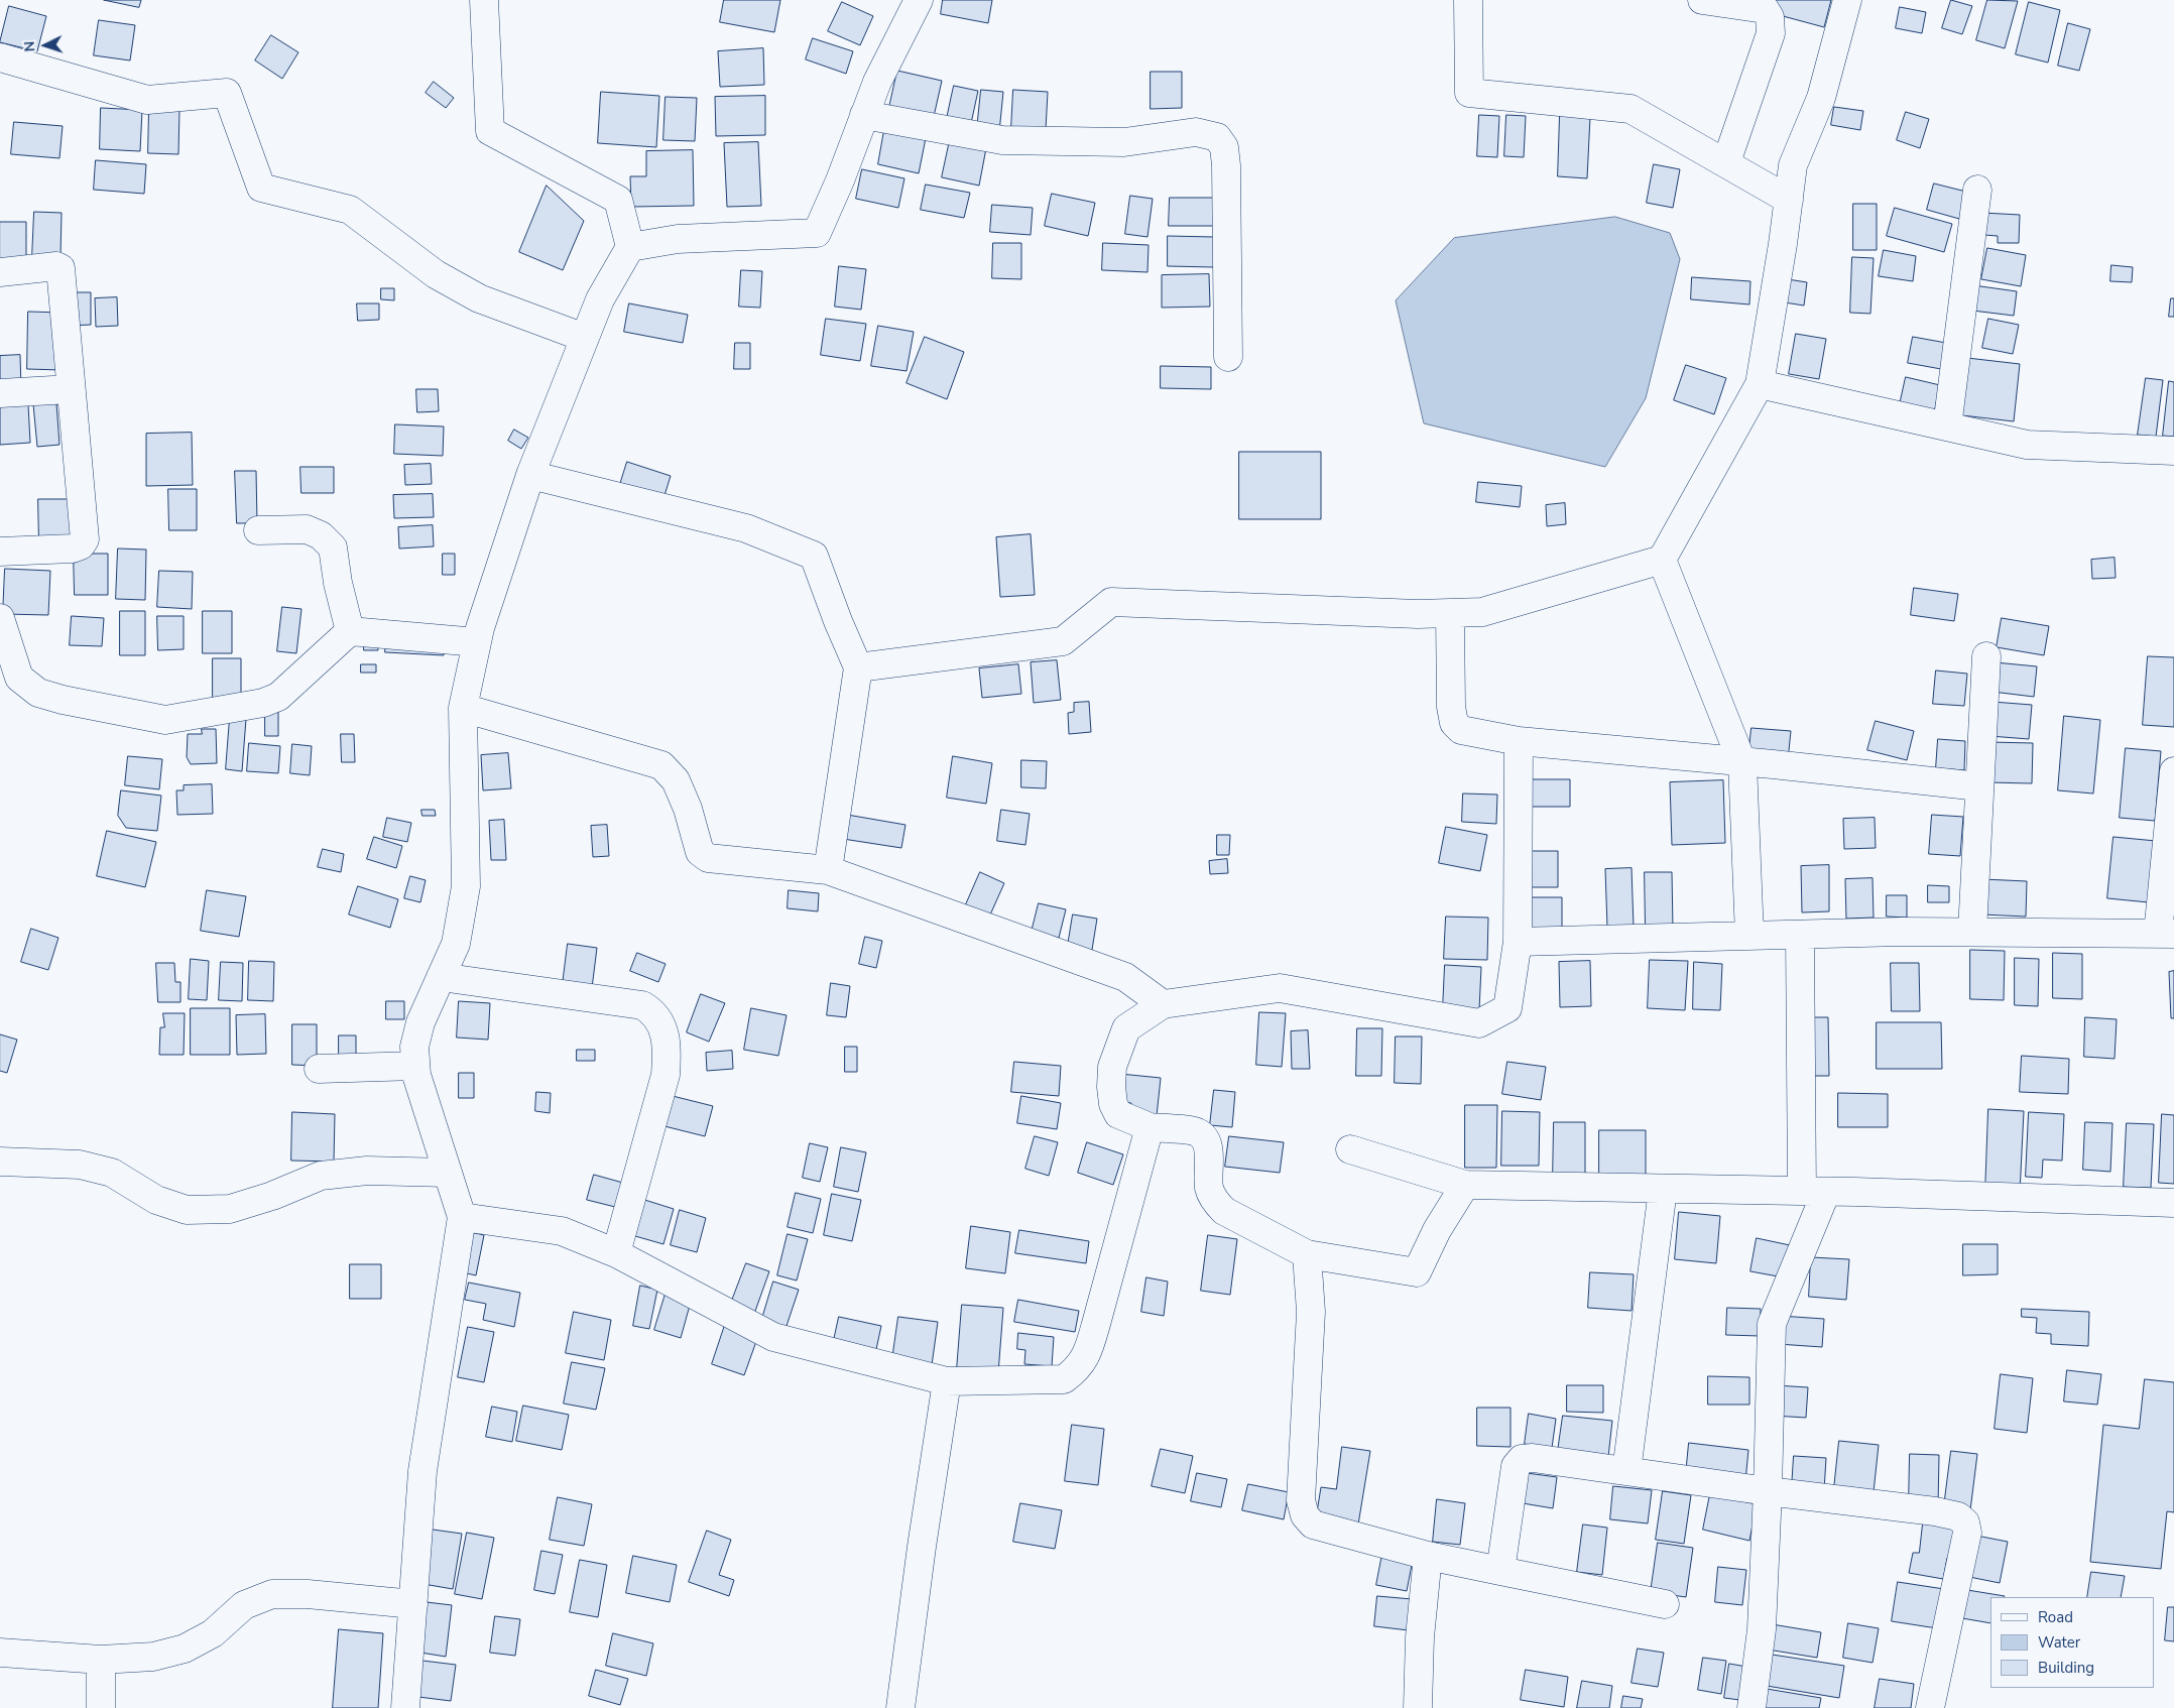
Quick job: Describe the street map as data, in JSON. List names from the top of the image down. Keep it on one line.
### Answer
{"legend":["Road","Water","Building"],"north":"left"}
